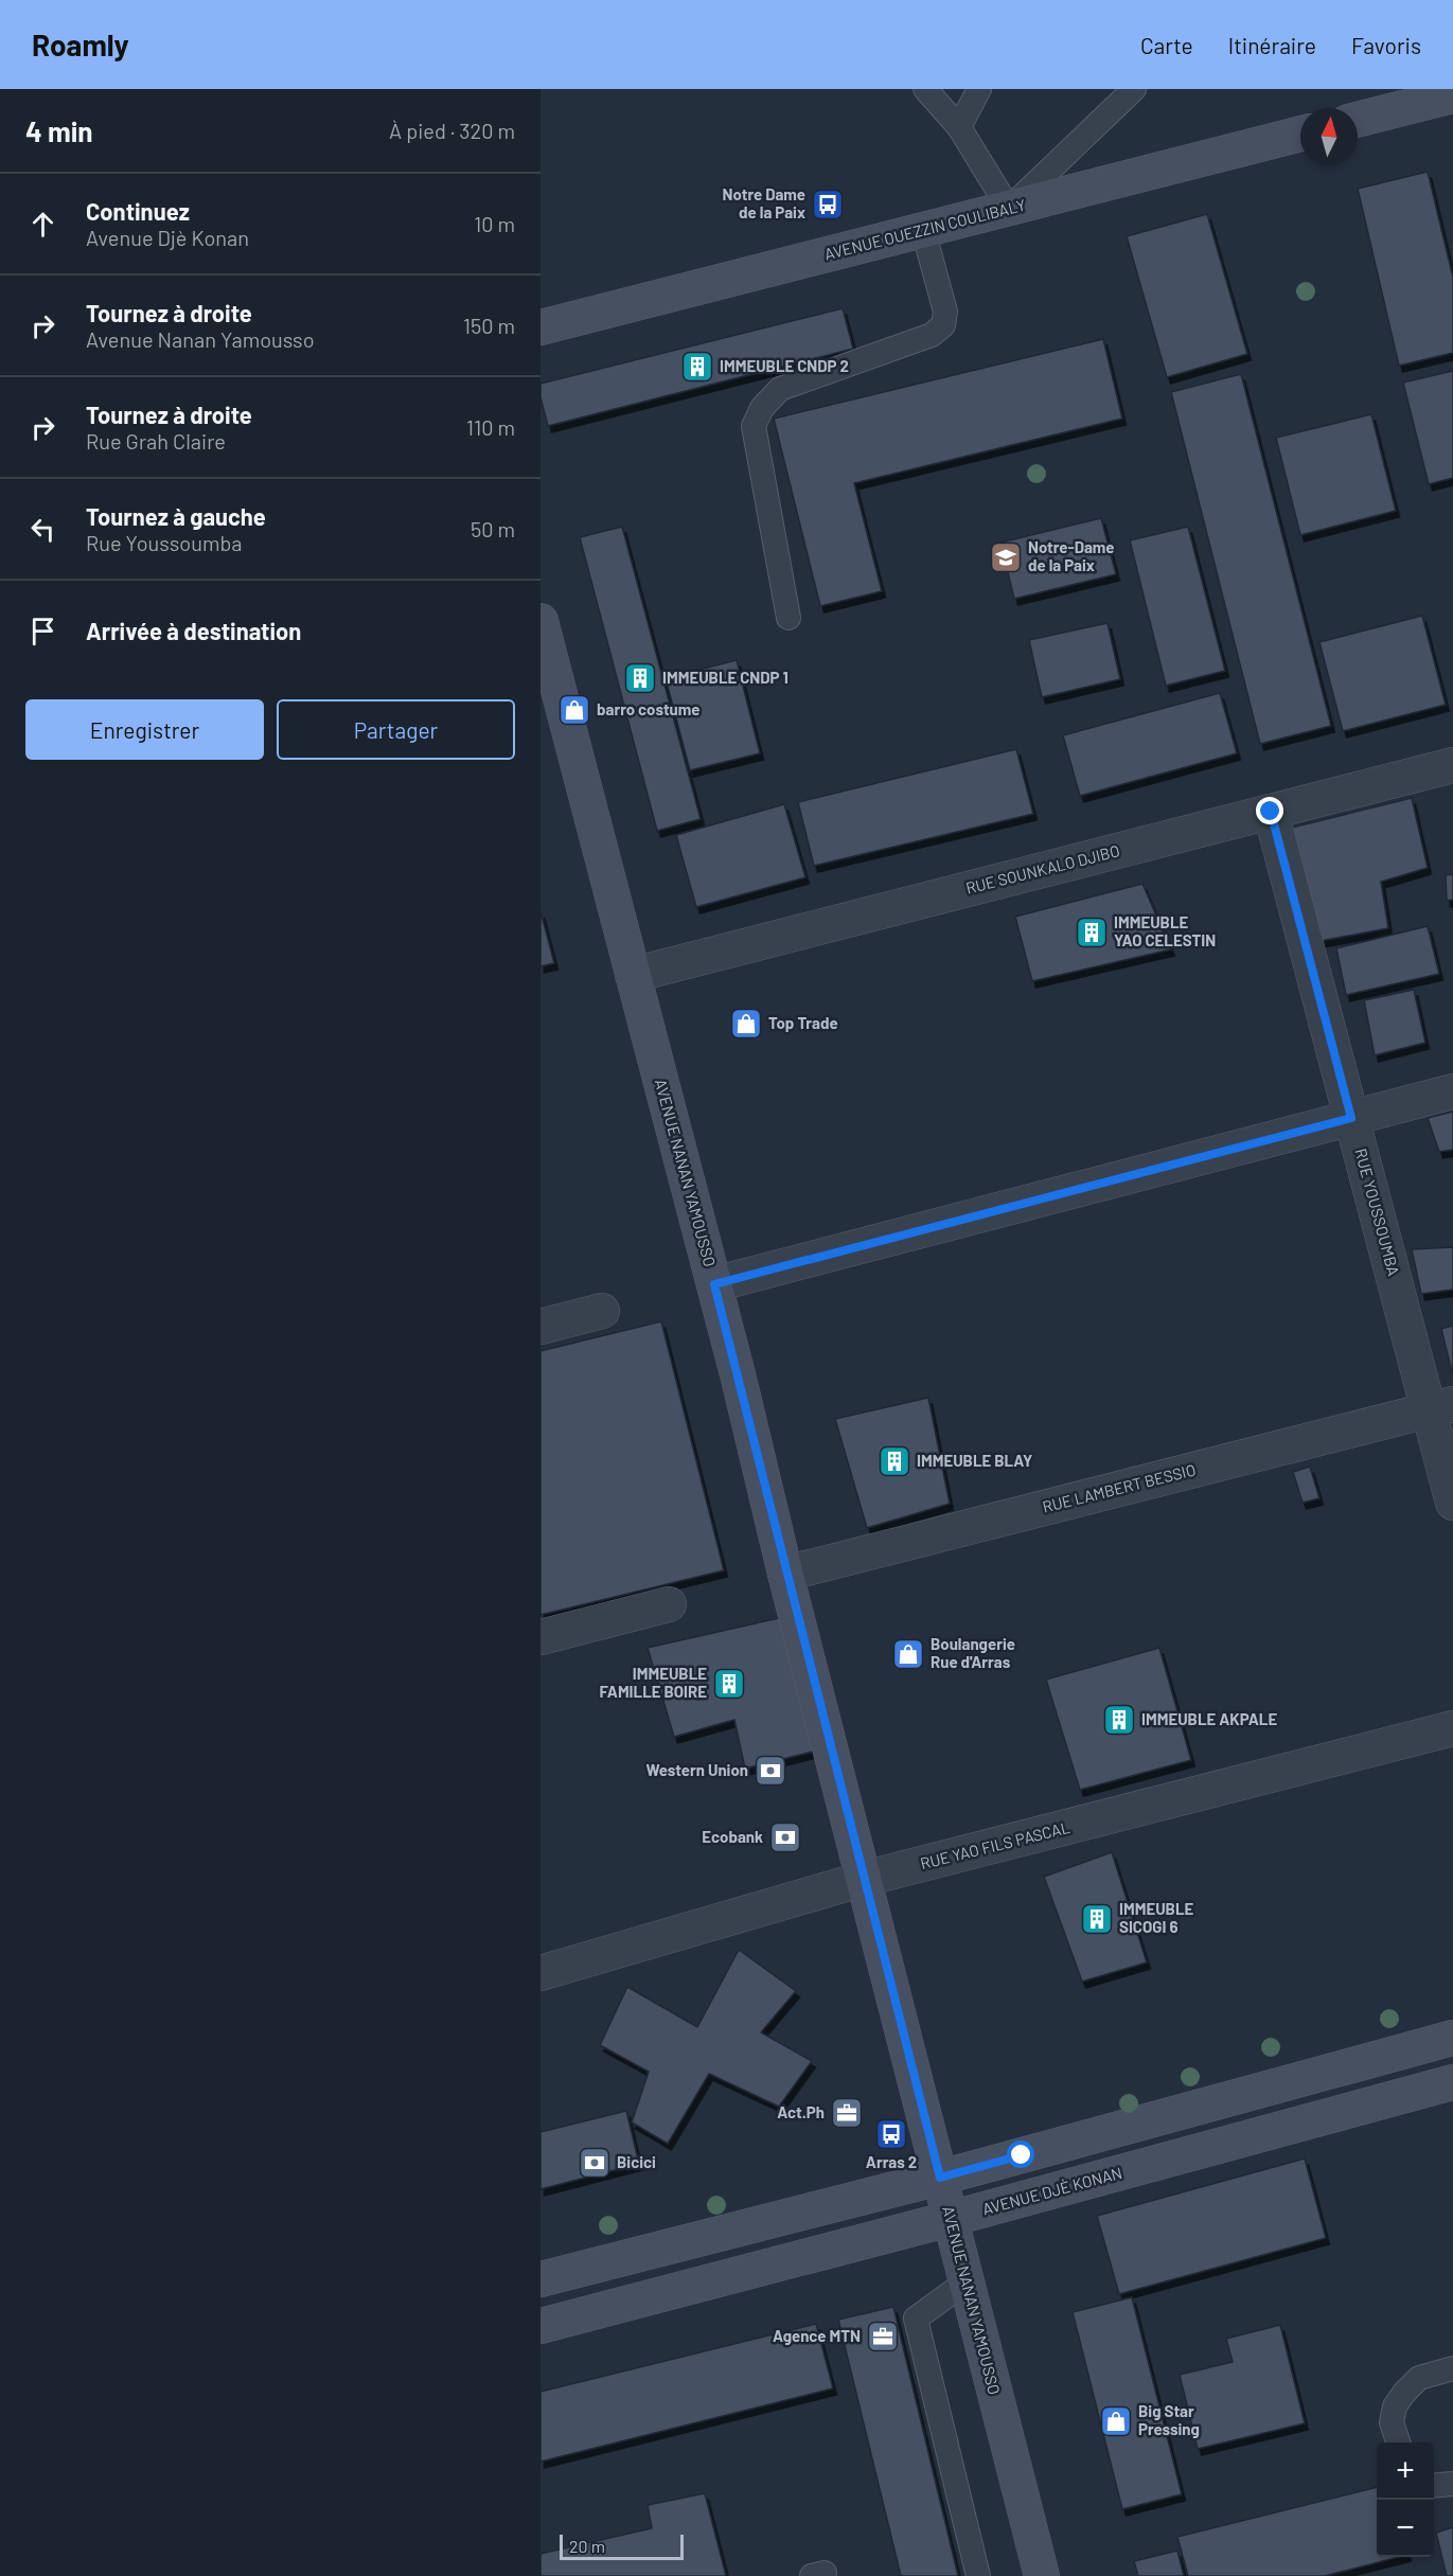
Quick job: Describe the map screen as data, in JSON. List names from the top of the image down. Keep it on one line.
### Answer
{"streets":{"street":["AVENUE OUEZZIN COULIBALY","RUE SOUNKALO DJIBO","AVENUE NANAN YAMOUSSO","RUE YOUSSOUMBA","RUE LAMBERT BESSIO","RUE YAO FILS PASCAL","AVENUE DJÈ KONAN"]},"crossings":[["RUE SOUNKALO DJIBO","AVENUE NANAN YAMOUSSO"],["RUE SOUNKALO DJIBO","RUE YOUSSOUMBA"],["AVENUE NANAN YAMOUSSO","RUE LAMBERT BESSIO"],["AVENUE NANAN YAMOUSSO","RUE YAO FILS PASCAL"],["AVENUE NANAN YAMOUSSO","AVENUE DJÈ KONAN"],["RUE YOUSSOUMBA","RUE LAMBERT BESSIO"]],"places":{"bus stop":["Notre Dame de la Paix","Arras 2"],"building":["IMMEUBLE CNDP 2","IMMEUBLE CNDP 1","IMMEUBLE YAO CELESTIN","IMMEUBLE BLAY","IMMEUBLE FAMILLE BOIRE","IMMEUBLE AKPALE","IMMEUBLE SICOGI 6"],"school or university":["Notre-Dame de la Paix"],"shop":["barro costume","Top Trade","Boulangerie Rue d'Arras","Big Star Pressing"],"bank":["Western Union","Ecobank","Bicici"],"office":["Act.Ph","Agence MTN"]},"scale_bar":"20 m","north":"top","page":{"header":"Roamly","nav":["Carte","Itinéraire","Favoris"],"heading":["4 min","À pied · 320 m"],"list":[["Continuez","Avenue Djè Konan","10 m"],["Tournez à droite","Avenue Nanan Yamousso","150 m"],["Tournez à droite","Rue Grah Claire","110 m"],["Tournez à gauche","Rue Youssoumba","50 m"],"Arrivée à destination"],"buttons":["Enregistrer","Partager"],"map_buttons":["+","−"],"scale":"20 m"}}
